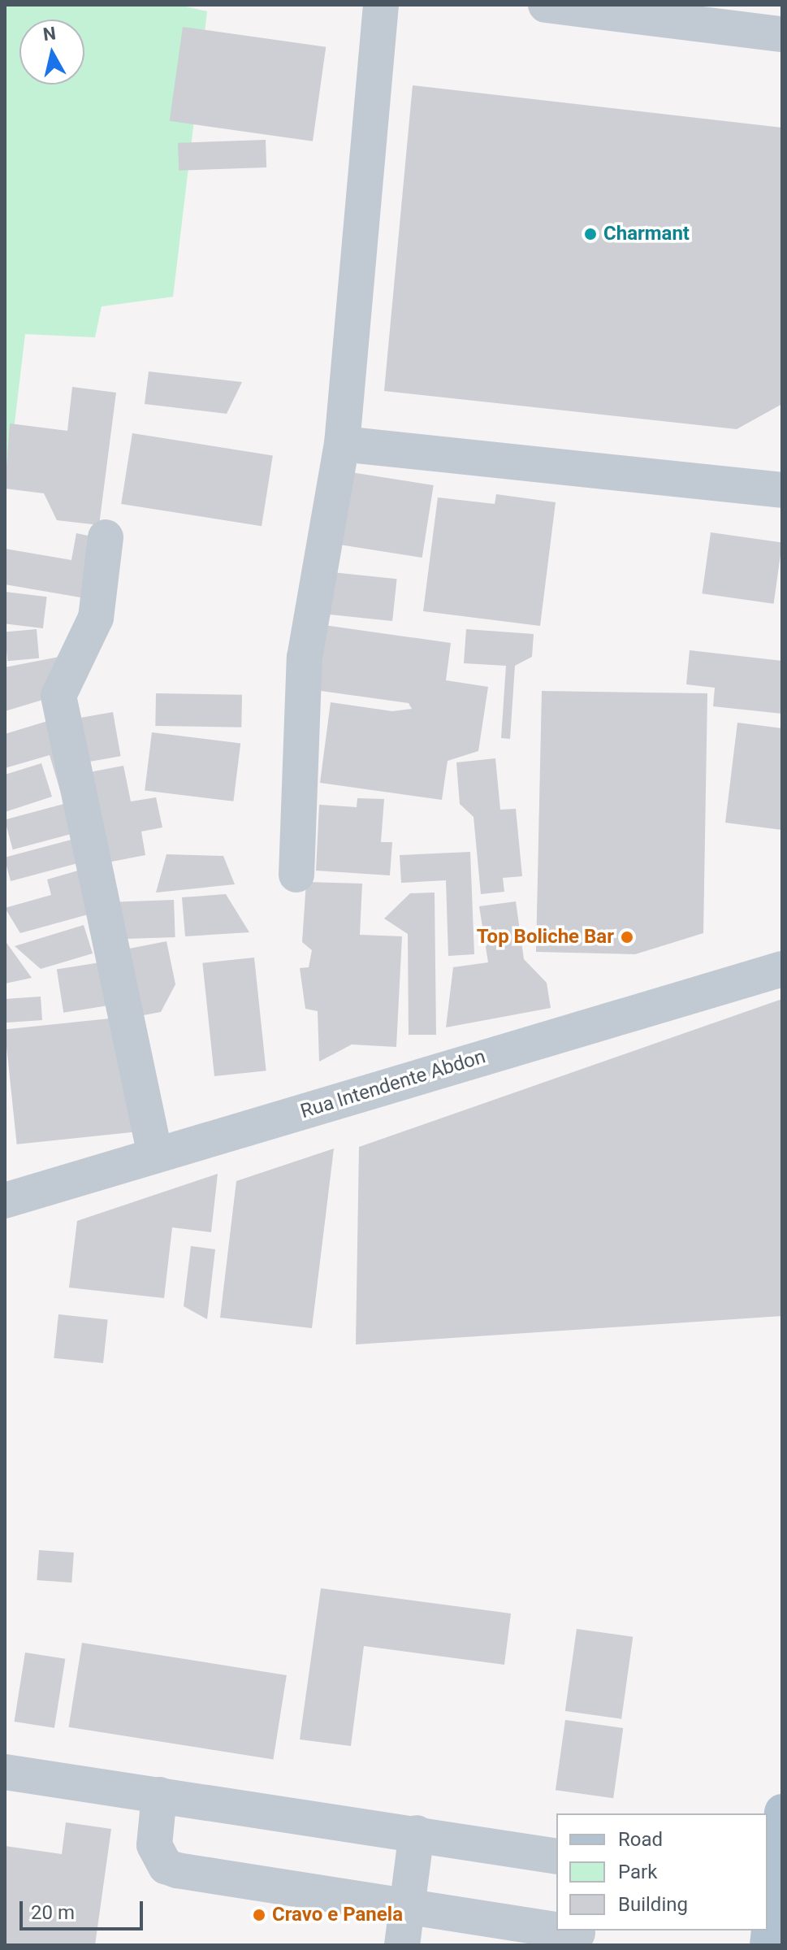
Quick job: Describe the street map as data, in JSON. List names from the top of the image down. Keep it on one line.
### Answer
{"streets":{"street":["Rua Intendente Abdon"]},"places":["Charmant","Top Boliche Bar","Cravo e Panela"],"legend":["Road","Park","Building"],"scale_bar":"20 m","north":"top"}
